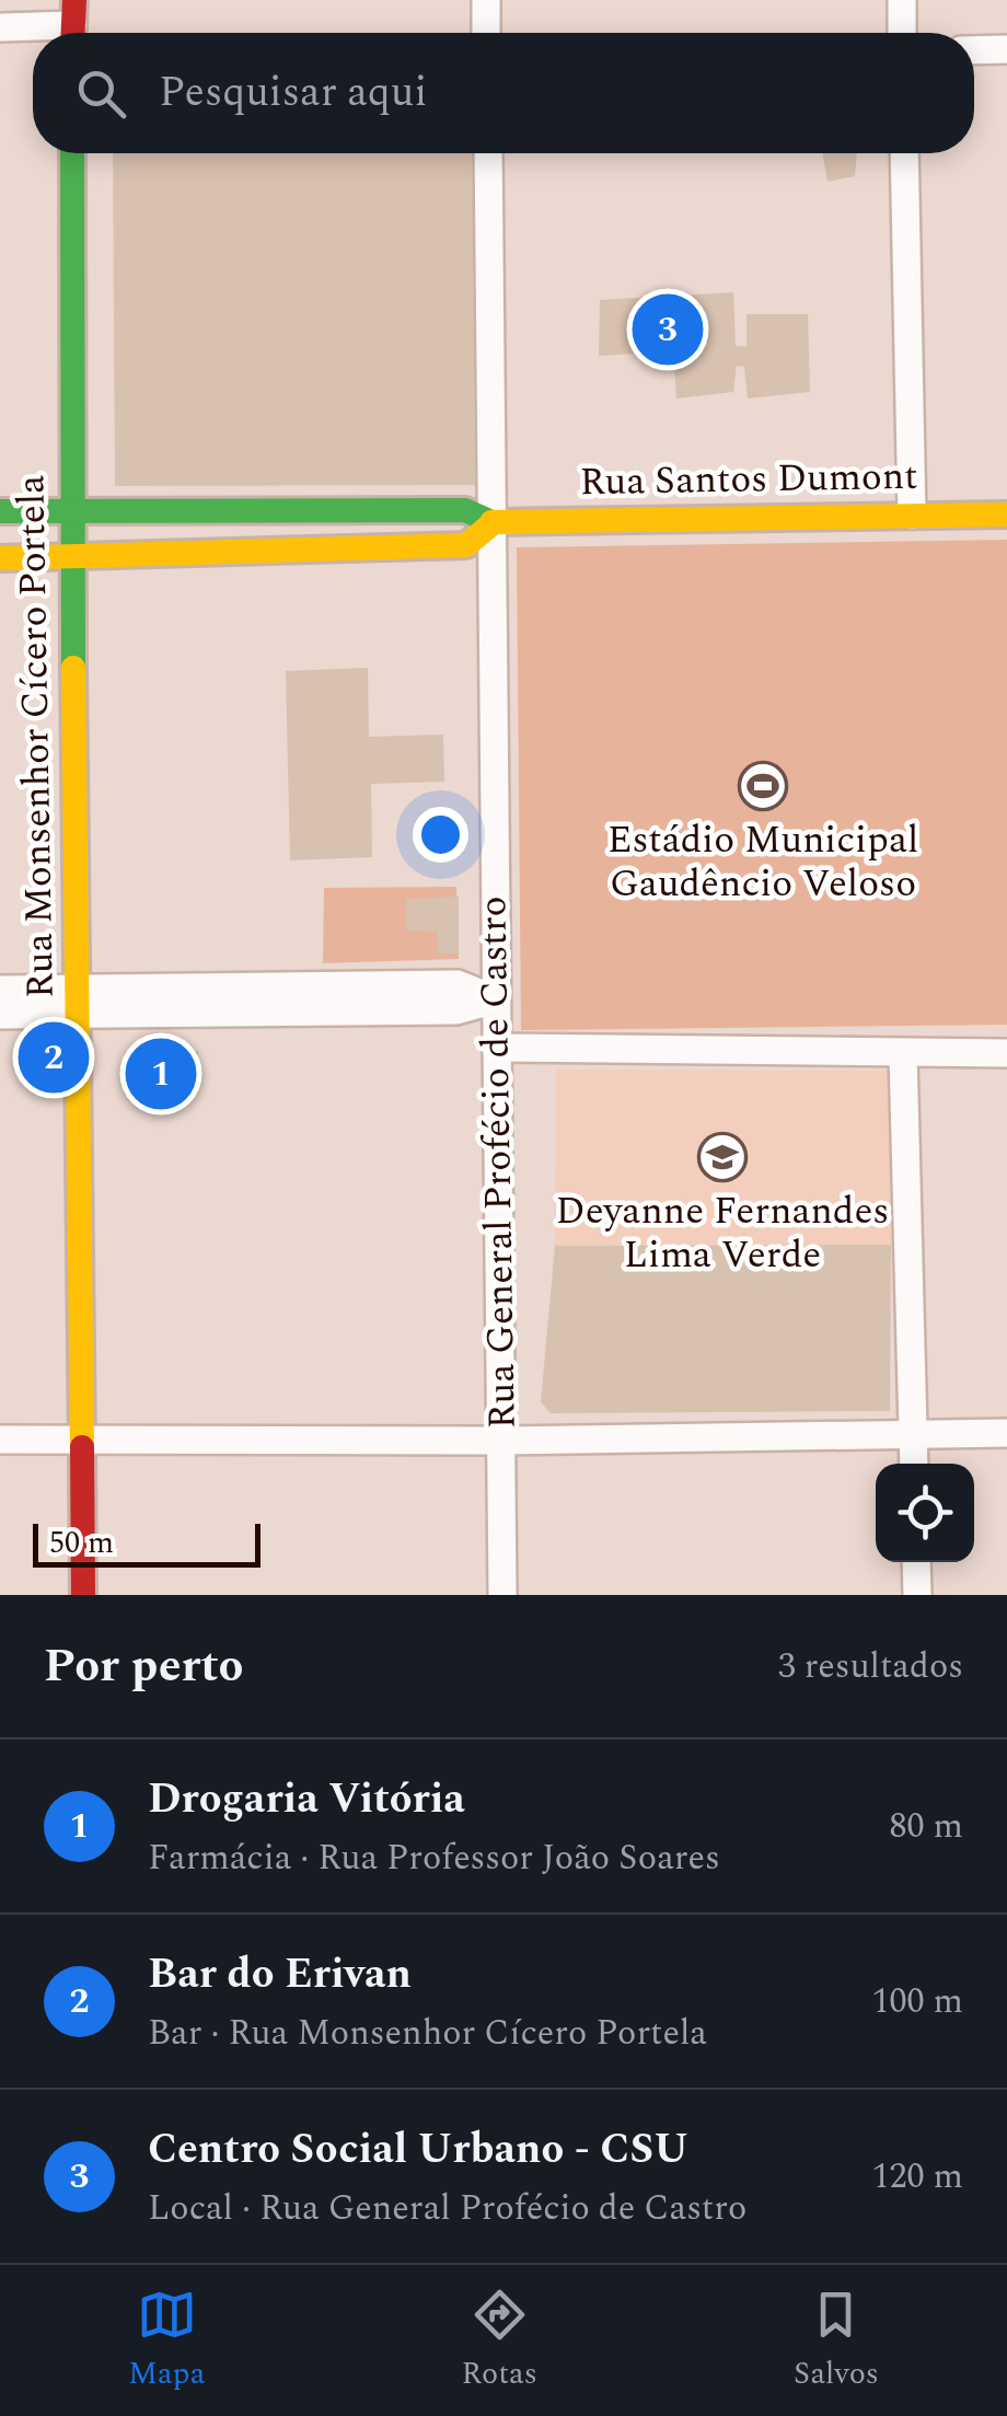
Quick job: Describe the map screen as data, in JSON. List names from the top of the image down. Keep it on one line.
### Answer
{"streets":{"street":["Rua Santos Dumont","Rua Monsenhor Cícero Portela","Rua General Profécio de Castro"]},"crossings":[["Rua Santos Dumont","Rua General Profécio de Castro"]],"places":{"sports":["Estádio Municipal Gaudêncio Veloso"],"school or university":["Deyanne Fernandes Lima Verde"]},"scale_bar":"50 m","page":{"search":"Pesquisar aqui","pins":["3","2","1"],"scale":"50 m","heading":["Por perto","3 resultados"],"list":[{"mark":"1","name":"Drogaria Vitória","note":"Farmácia · Rua Professor João Soares","value":"80 m"},{"mark":"2","name":"Bar do Erivan","note":"Bar · Rua Monsenhor Cícero Portela","value":"100 m"},{"mark":"3","name":"Centro Social Urbano - CSU","note":"Local · Rua General Profécio de Castro","value":"120 m"}],"nav":["Mapa","Rotas","Salvos"]}}
